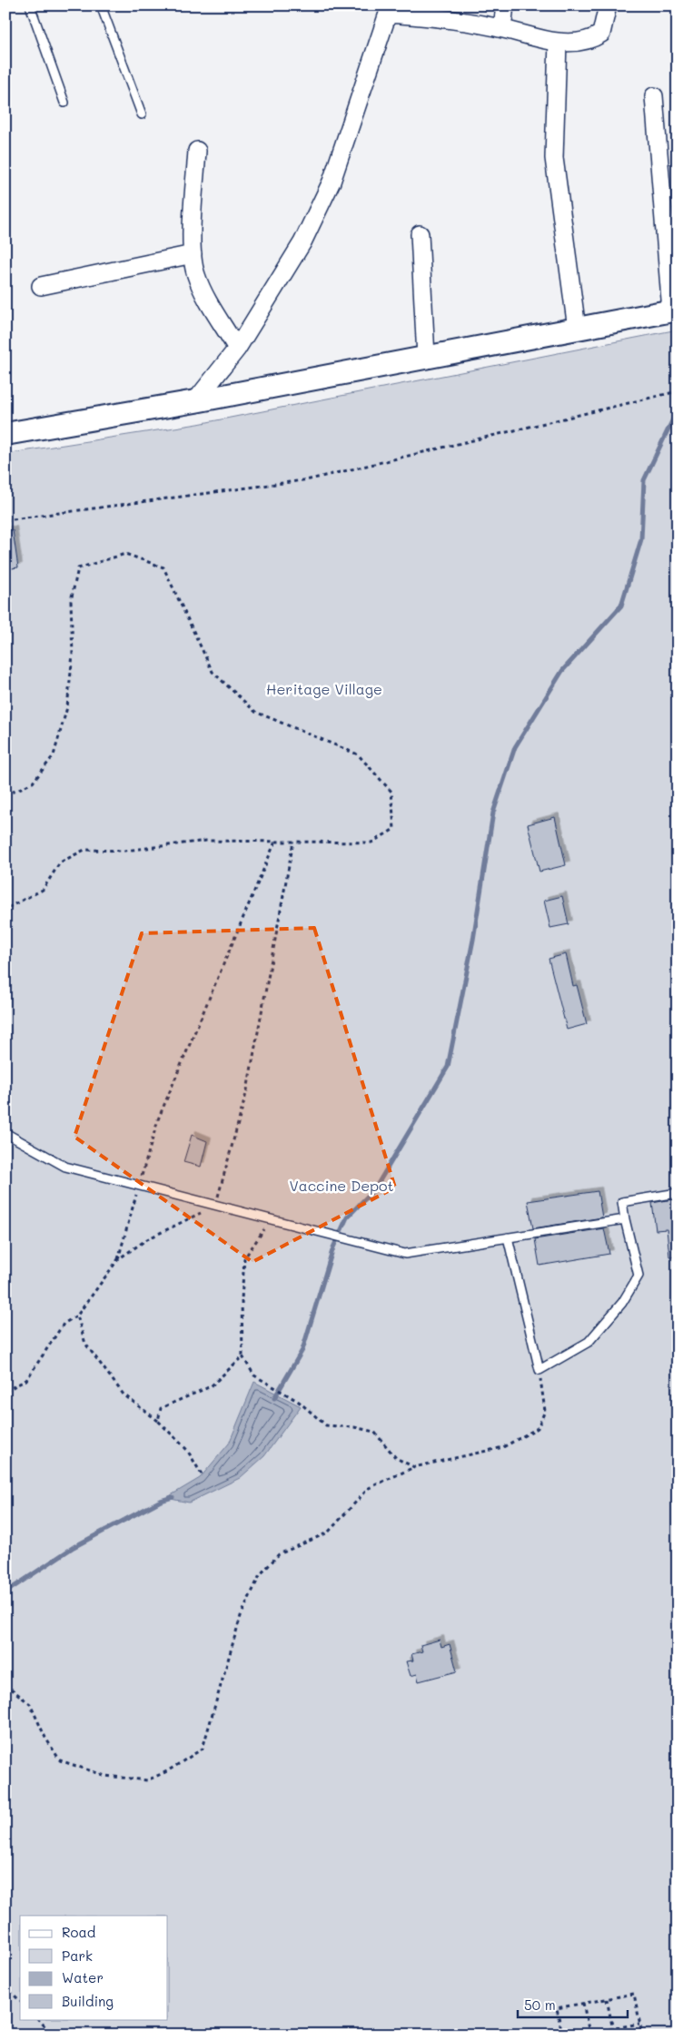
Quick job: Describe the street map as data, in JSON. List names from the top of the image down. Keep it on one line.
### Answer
{"parks":["Heritage Village","Vaccine Depot"],"legend":["Road","Park","Water","Building"],"scale_bar":"50 m"}
